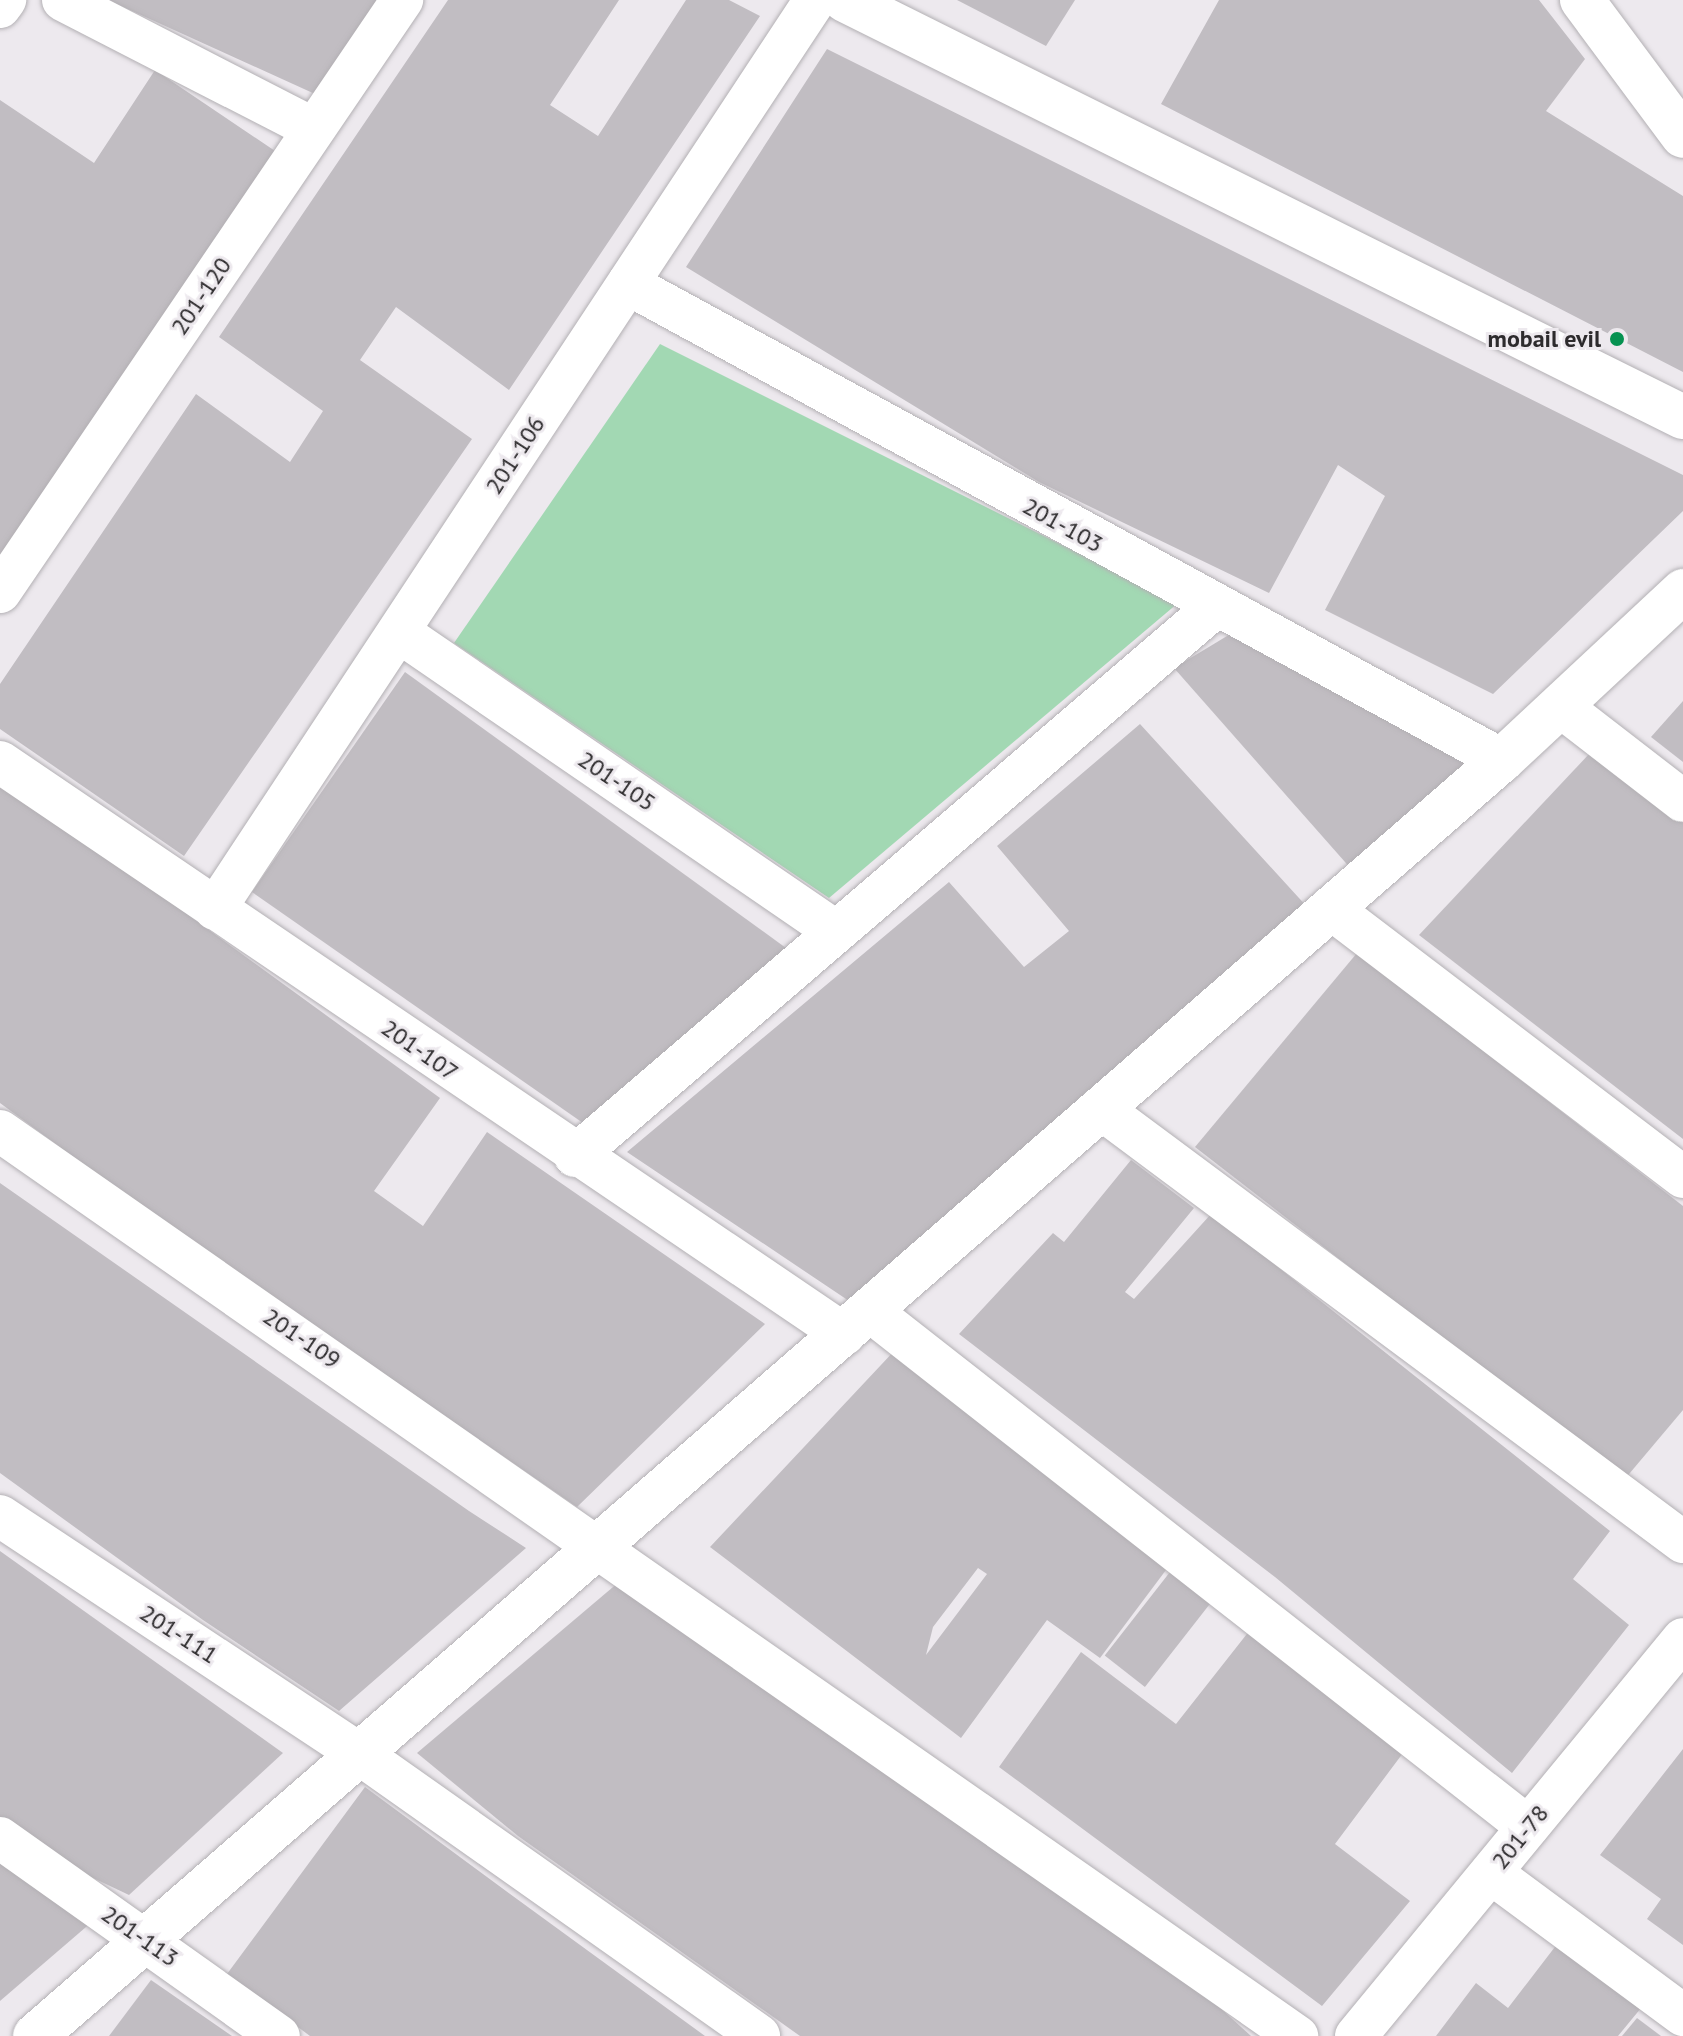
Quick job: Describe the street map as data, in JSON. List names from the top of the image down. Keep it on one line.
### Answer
{"streets":{"street":["201-120","201-106","201-103","201-105","201-107","201-109","201-111","201-78","201-113"]},"crossings":[["201-106","201-103"],["201-106","201-105"],["201-106","201-107"],["201-107","201-78"]],"places":["mobail evil"]}
